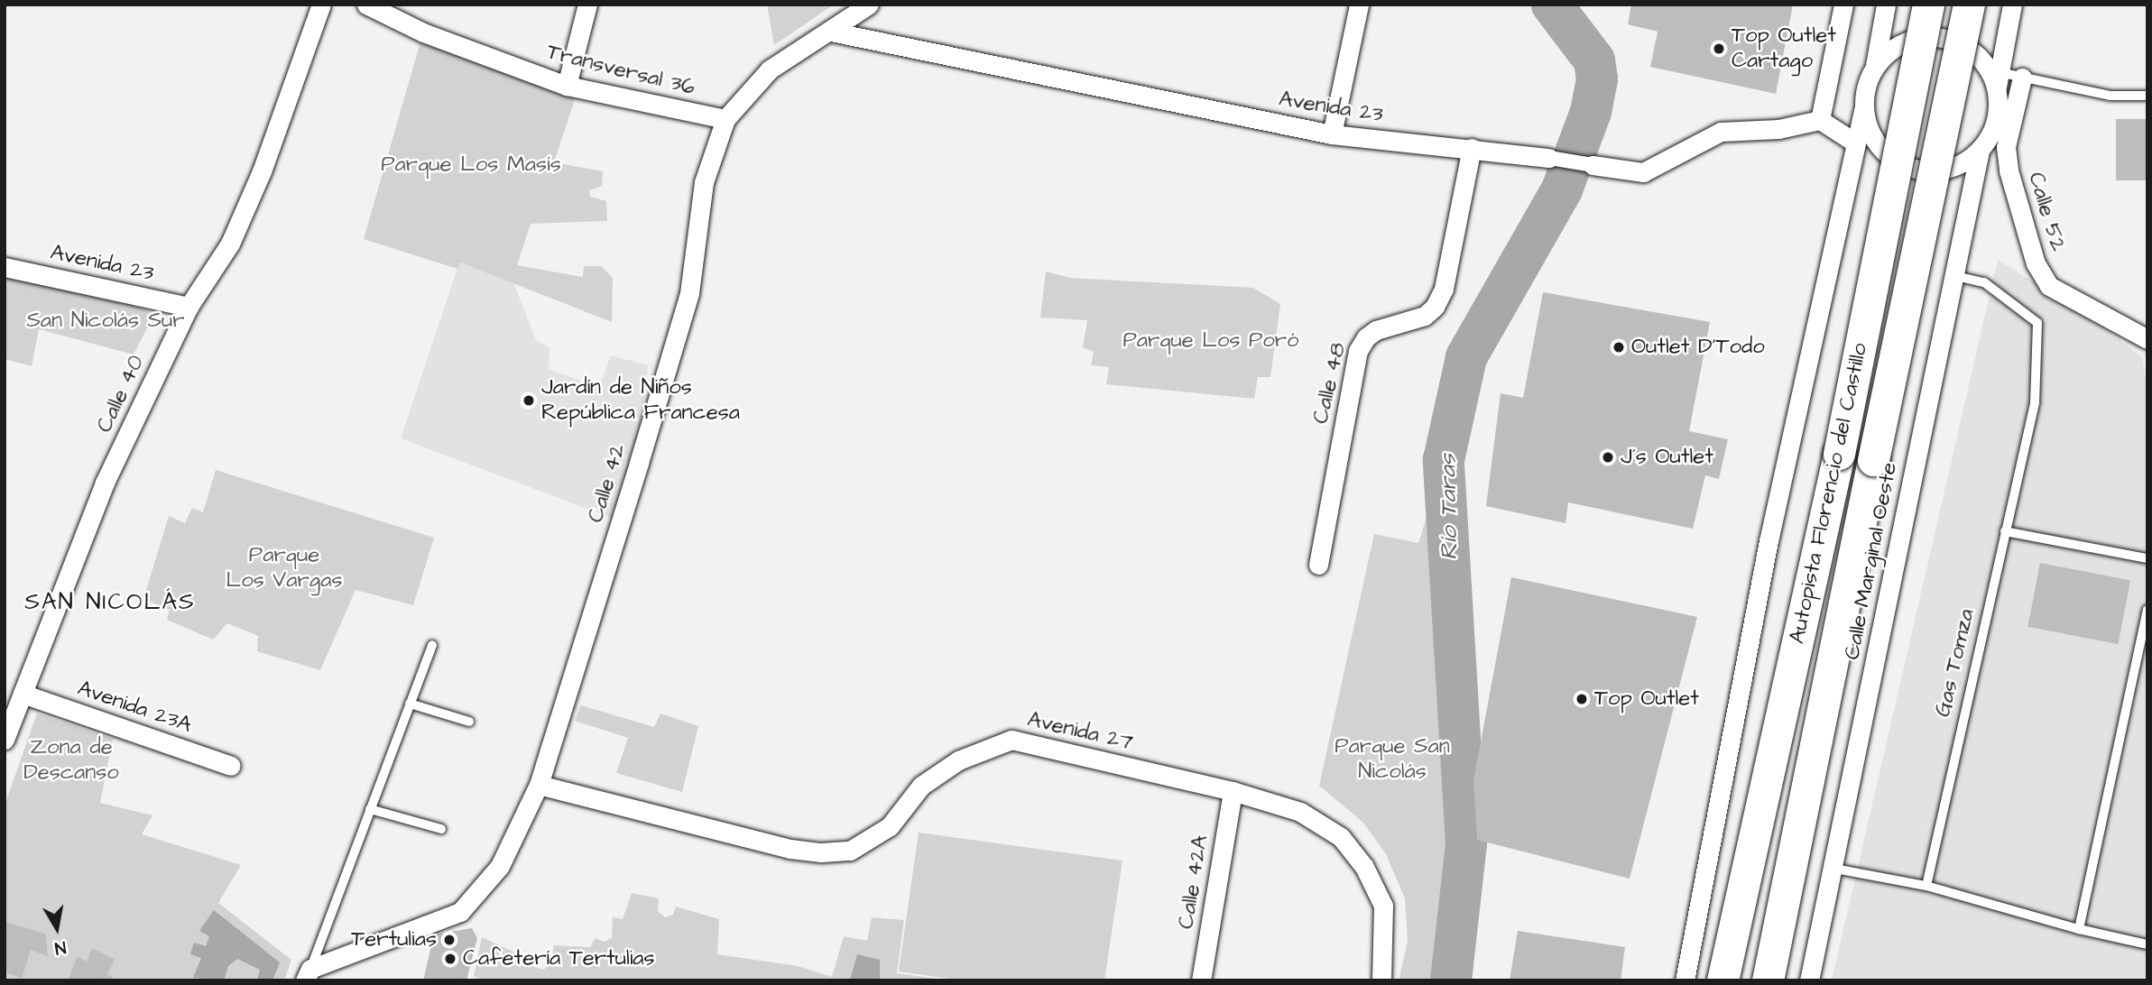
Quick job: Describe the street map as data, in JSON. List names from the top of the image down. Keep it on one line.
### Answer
{"streets":{"highway":["Autopista Florencio del Castillo"],"street":["Transversal 36","Avenida 23","Calle 52","Calle 48","Calle 40","Calle 42","Calle Marginal Oeste","Avenida 23A","Avenida 27","Calle 42A"],"lane":["Gas Tomza"]},"crossings":[["Transversal 36","Calle 42"],["Avenida 23","Calle 48"],["Avenida 23","Calle 40"],["Calle 40","Avenida 23A"],["Calle 42","Avenida 27"],["Calle Marginal Oeste","Gas Tomza"],["Avenida 27","Calle 42A"]],"districts":["SAN NICOLÁS"],"water":["Río Taras"],"parks":["Parque Los Masís","San Nicolás Sur","Parque Los Poró","Parque Los Vargas","Parque San Nicolás","Zona de Descanso"],"places":["Top Outlet Cartago","Outlet D'Todo","Jardín de Niños República Francesa","J´s Outlet","Top Outlet","Tertulias","Cafetería Tertulias"],"north":"bottom"}
